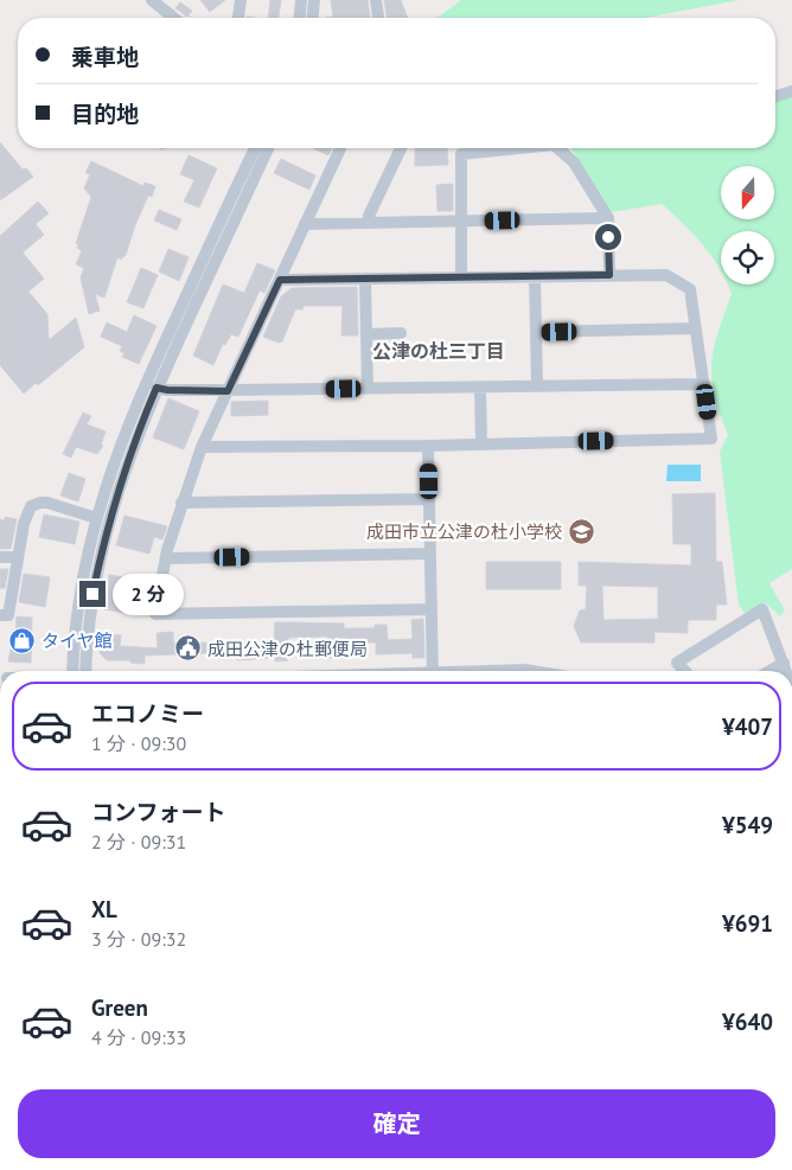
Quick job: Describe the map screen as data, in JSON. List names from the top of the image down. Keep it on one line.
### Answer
{"districts":["公津の杜三丁目"],"places":{"school or university":["成田市立公津の杜小学校"],"shop":["タイヤ館"],"public building":["成田公津の杜郵便局"]},"north":"bottom","page":{"banner":["乗車地","目的地"],"bubble":"2 分","list":[{"name":"エコノミー","note":"1 分 · 09:30","value":"¥407"},{"name":"コンフォート","note":"2 分 · 09:31","value":"¥549"},{"name":"XL","note":"3 分 · 09:32","value":"¥691"},{"name":"Green","note":"4 分 · 09:33","value":"¥640"}],"buttons":"確定"}}
